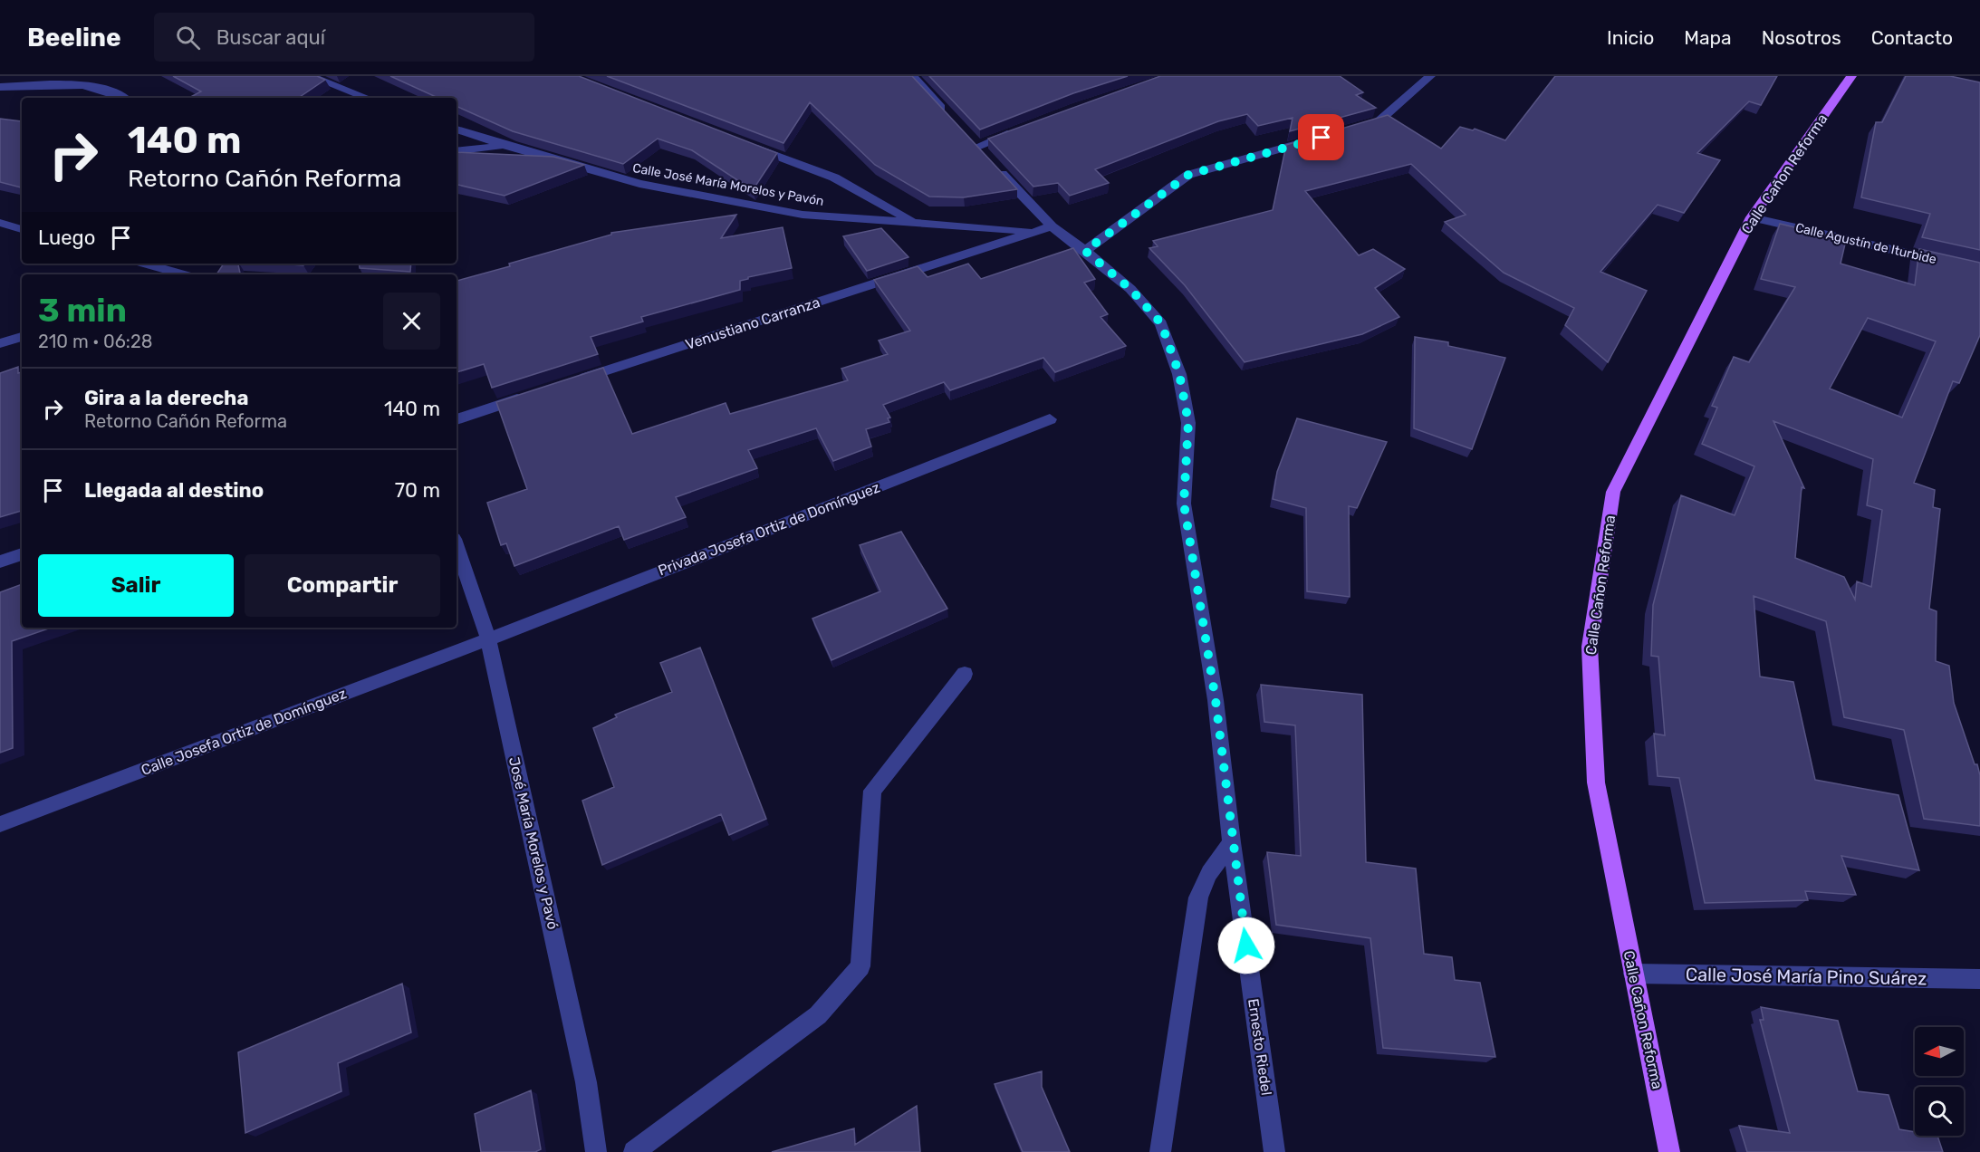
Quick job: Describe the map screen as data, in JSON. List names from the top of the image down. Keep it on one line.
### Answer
{"streets":{"main road":["Calle Cañon Reforma"],"street":["Calle José María Morelos y Pavón","Calle Agustín de Iturbide","Venustiano Carranza","Privada Josefa Ortiz de Domínguez","Calle Josefa Ortiz de Domínguez","José María Morelos y Pavó","Calle José María Pino Suárez","Ernesto Riedel"]},"crossings":[["Calle Cañon Reforma","Calle Agustín de Iturbide"],["Calle Cañon Reforma","Calle José María Pino Suárez"],["Calle José María Morelos y Pavón","Venustiano Carranza"],["Calle José María Morelos y Pavón","Ernesto Riedel"],["Venustiano Carranza","Ernesto Riedel"],["Privada Josefa Ortiz de Domínguez","Calle Josefa Ortiz de Domínguez"],["Privada Josefa Ortiz de Domínguez","José María Morelos y Pavó"],["Calle Josefa Ortiz de Domínguez","José María Morelos y Pavó"]],"north":"left","page":{"header":"Beeline","search":"Buscar aquí","nav":["Inicio","Mapa","Nosotros","Contacto"],"turn":["140 m","Retorno Cañón Reforma"],"then":"Luego","heading":["3 min","210 m · 06:28"],"list":[{"name":"Gira a la derecha","note":"Retorno Cañón Reforma","value":"140 m"},{"name":"Llegada al destino","value":"70 m"}],"buttons":["Salir","Compartir"]}}
